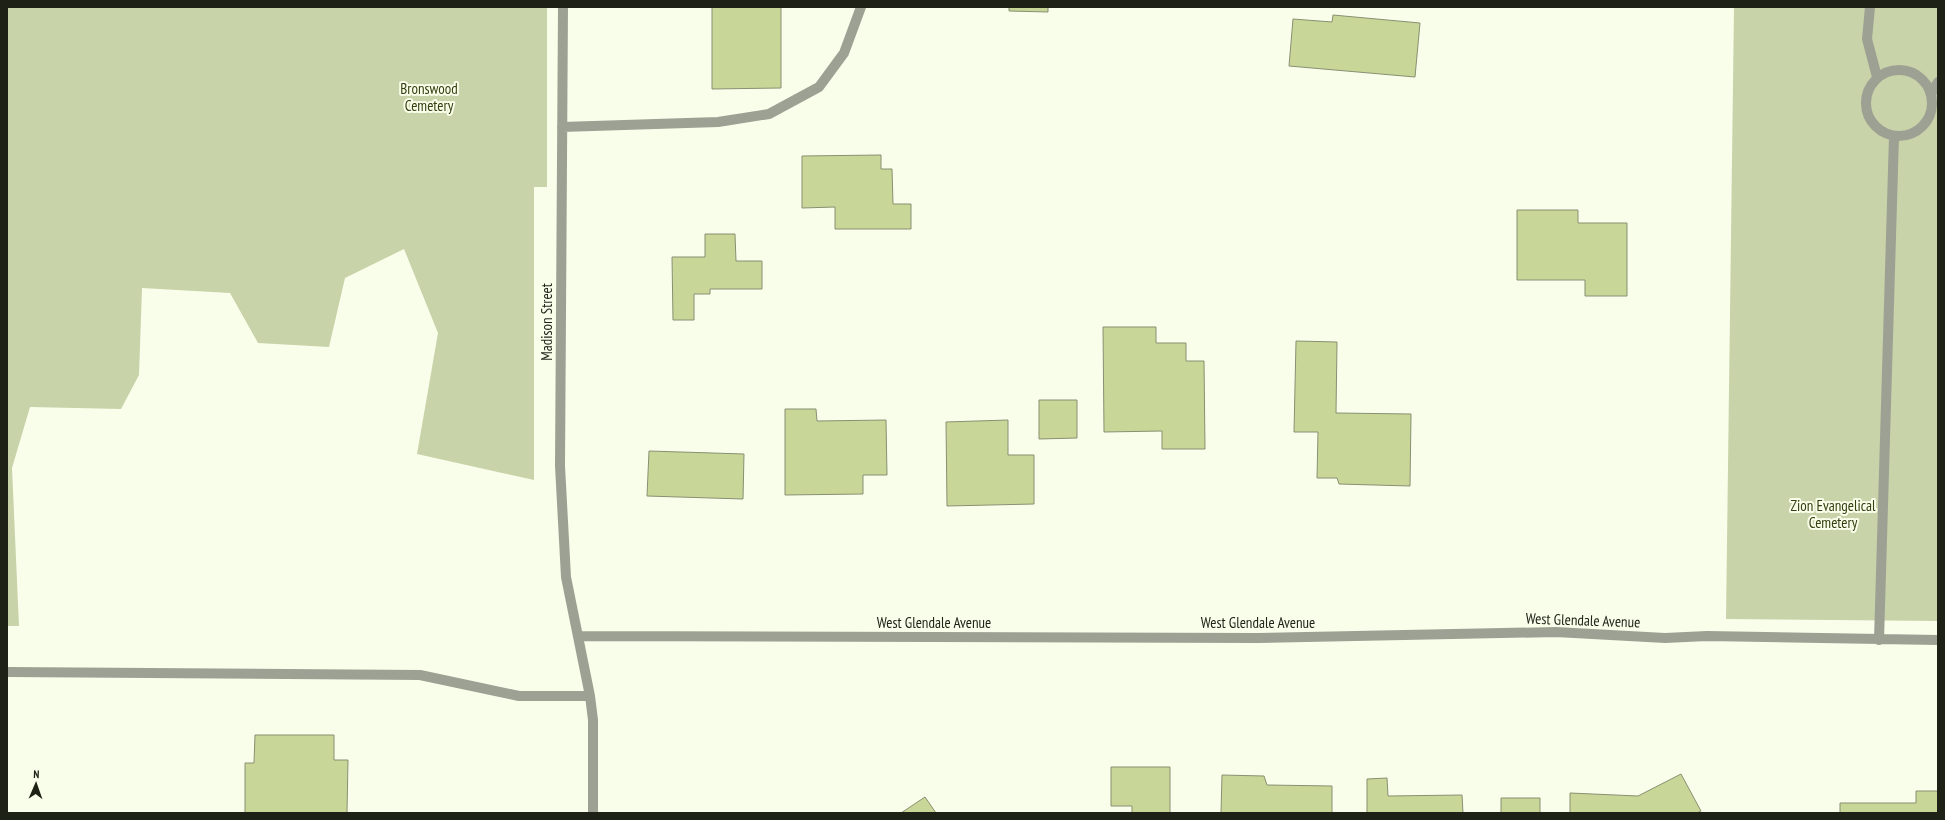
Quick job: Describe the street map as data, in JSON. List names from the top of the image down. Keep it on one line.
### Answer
{"streets":{"street":["Madison Street","West Glendale Avenue"]},"crossings":[["Madison Street","West Glendale Avenue"]],"parks":["Bronswood Cemetery","Zion Evangelical Cemetery"],"north":"top"}
